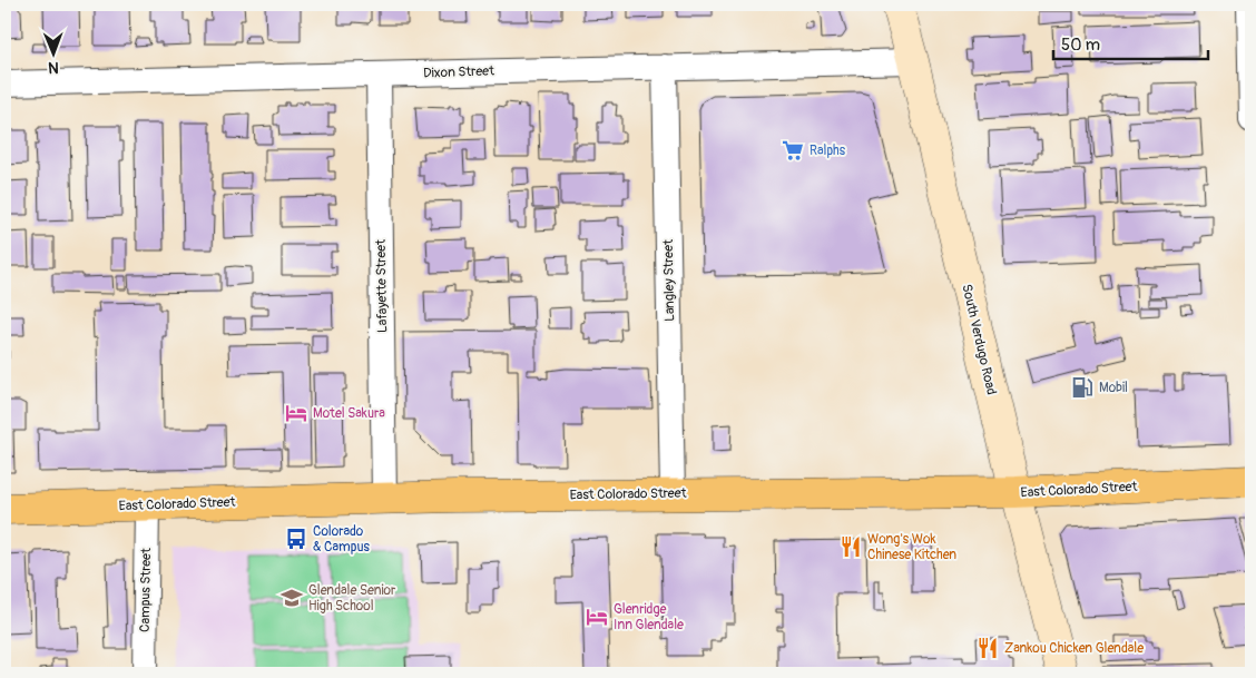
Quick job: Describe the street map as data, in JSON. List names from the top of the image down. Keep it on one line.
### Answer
{"streets":{"main road":["South Verdugo Road","East Colorado Street"],"street":["Dixon Street","Langley Street","Lafayette Street","Campus Street"]},"crossings":[["Dixon Street","Langley Street"],["Dixon Street","Lafayette Street"],["Dixon Street","South Verdugo Road"],["Langley Street","East Colorado Street"],["Lafayette Street","East Colorado Street"],["South Verdugo Road","East Colorado Street"],["East Colorado Street","Campus Street"]],"places":{"supermarket":["Ralphs"],"fuel station":["Mobil"],"hotel":["Motel Sakura","Glenridge Inn Glendale"],"bus stop":["Colorado & Campus"],"restaurant":["Wong's Wok Chinese Kitchen","Zankou Chicken Glendale"],"school or university":["Glendale Senior High School"]},"scale_bar":"50 m","north":"bottom"}
